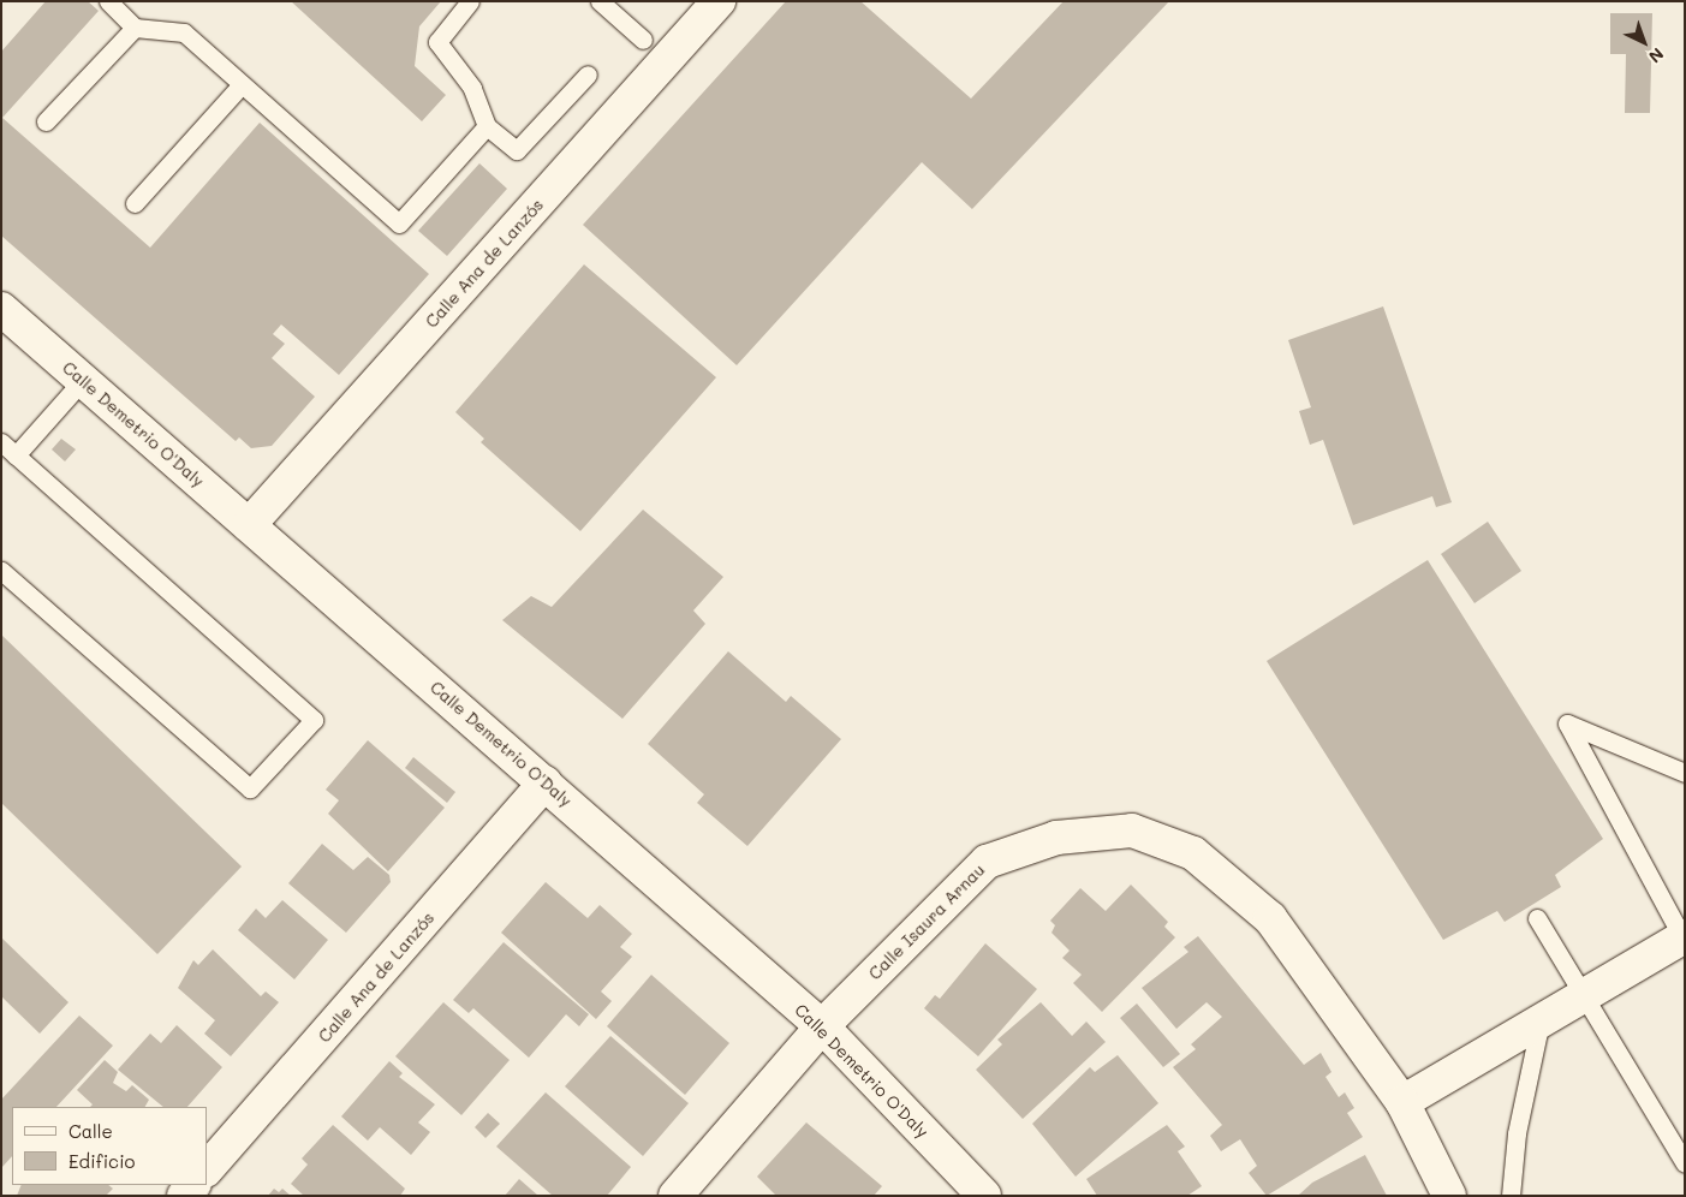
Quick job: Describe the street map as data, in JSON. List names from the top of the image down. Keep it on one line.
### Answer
{"streets":{"street":["Calle Ana de Lanzós","Calle Demetrio O'Daly","Calle Isaura Arnau"]},"crossings":[["Calle Ana de Lanzós","Calle Demetrio O'Daly"],["Calle Demetrio O'Daly","Calle Isaura Arnau"]],"legend":["Calle","Edificio"],"north":"bottom right"}
